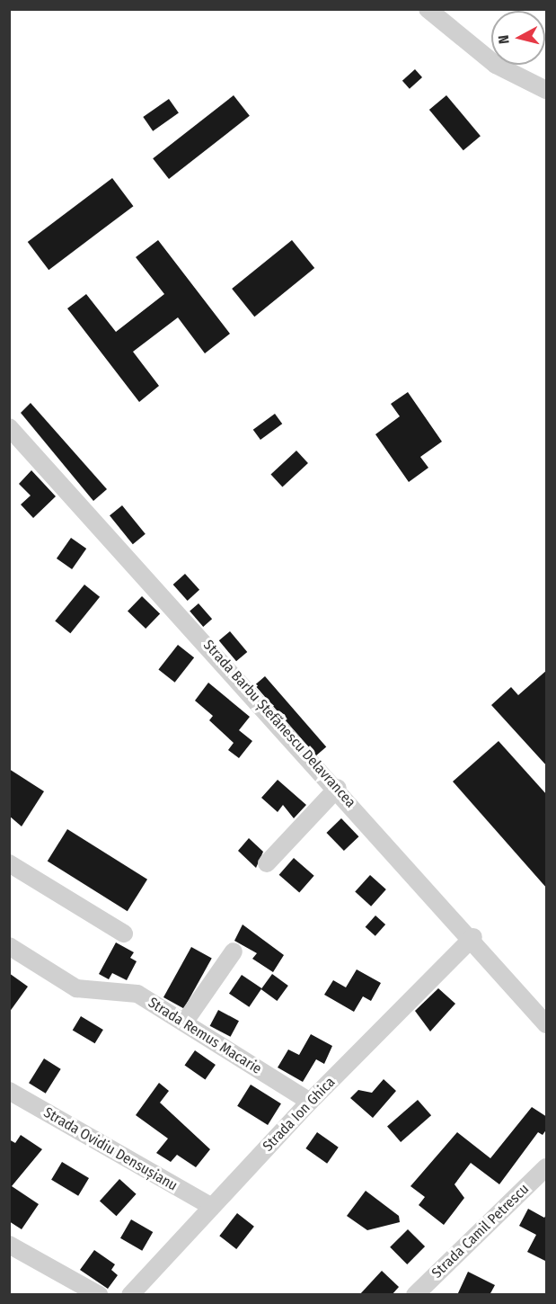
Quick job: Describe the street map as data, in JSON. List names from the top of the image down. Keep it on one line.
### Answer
{"streets":{"street":["Strada Barbu Ștefănescu Delavrancea","Strada Remus Macarie","Strada Ion Ghica","Strada Ovidiu Densușianu","Strada Camil Petrescu"]},"crossings":[["Strada Barbu Ștefănescu Delavrancea","Strada Ion Ghica"],["Strada Remus Macarie","Strada Ion Ghica"],["Strada Ion Ghica","Strada Ovidiu Densușianu"]],"north":"left"}
